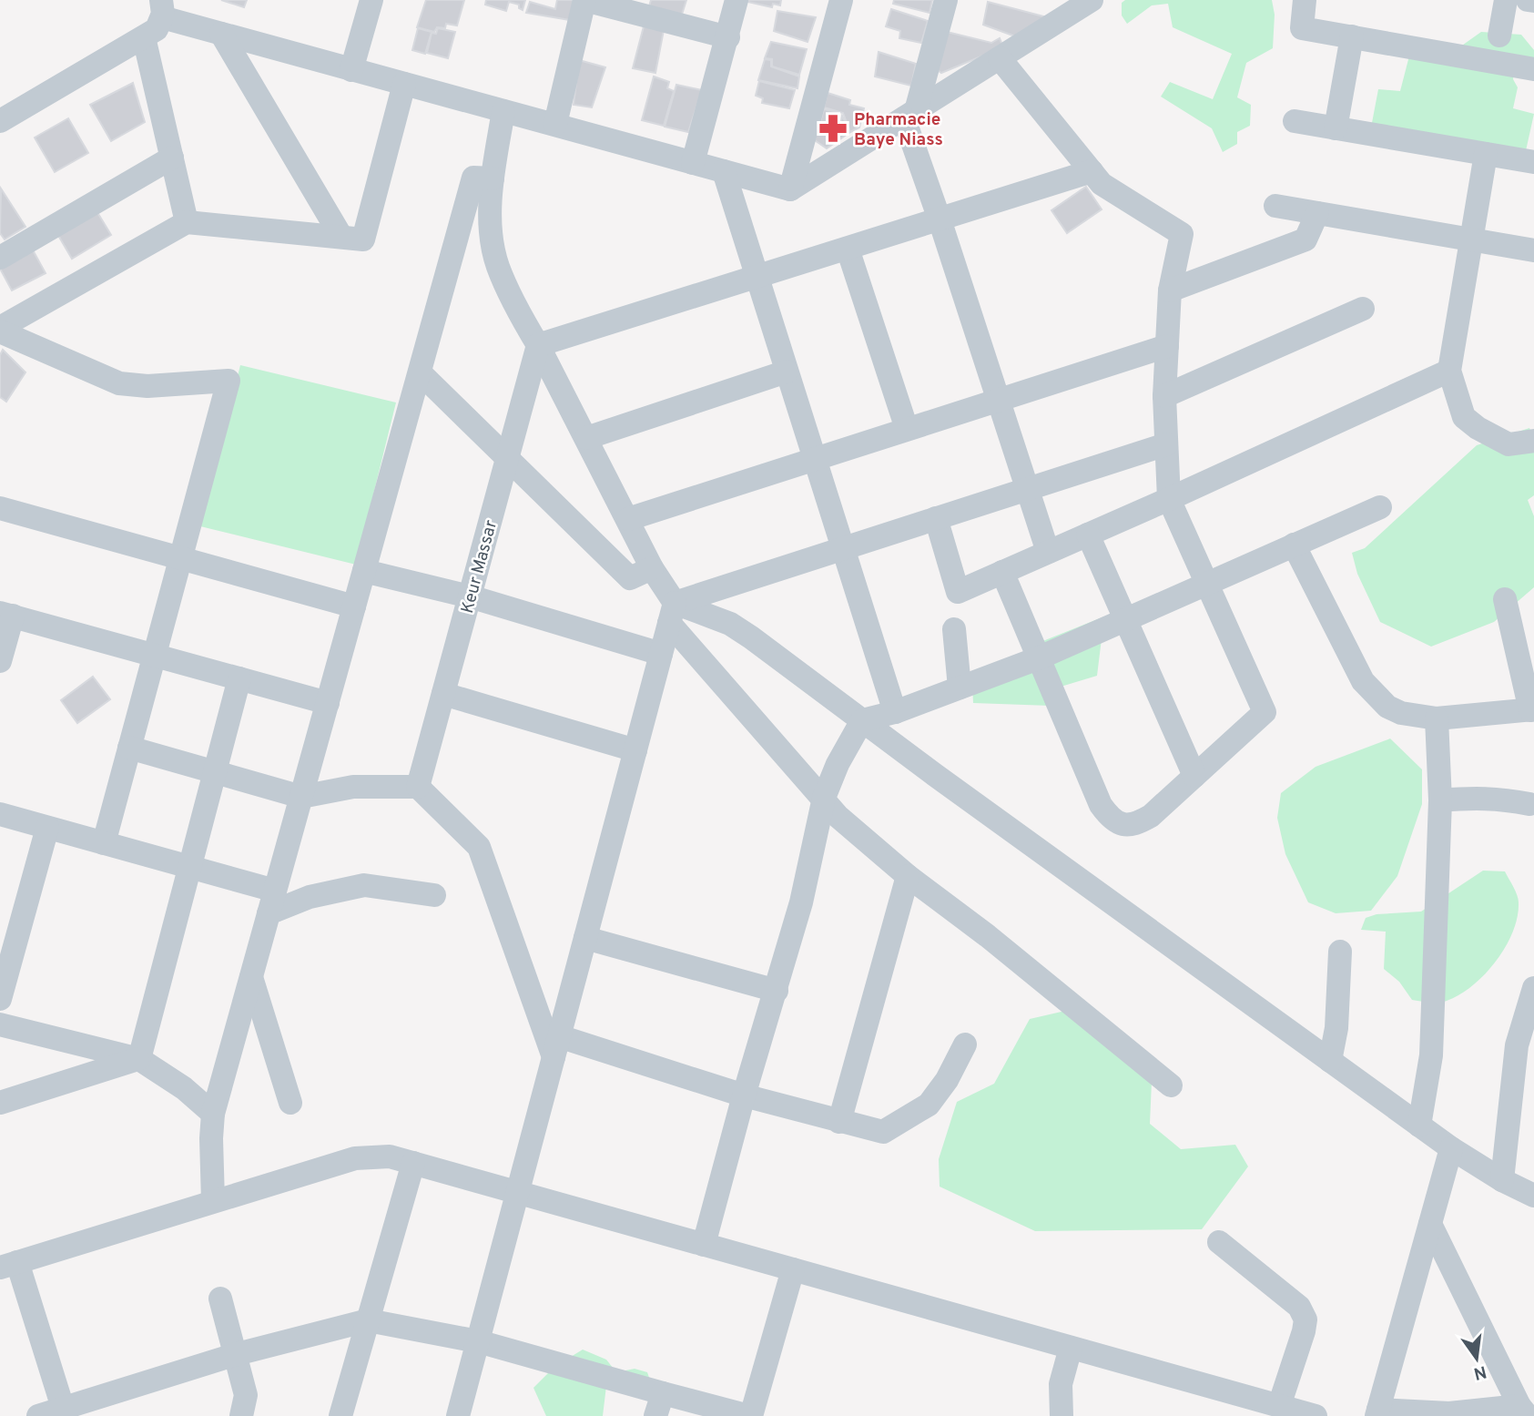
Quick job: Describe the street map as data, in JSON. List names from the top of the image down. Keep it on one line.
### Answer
{"streets":{"street":["Keur Massar"]},"places":{"pharmacy":["Pharmacie Baye Niass"]},"north":"bottom"}
